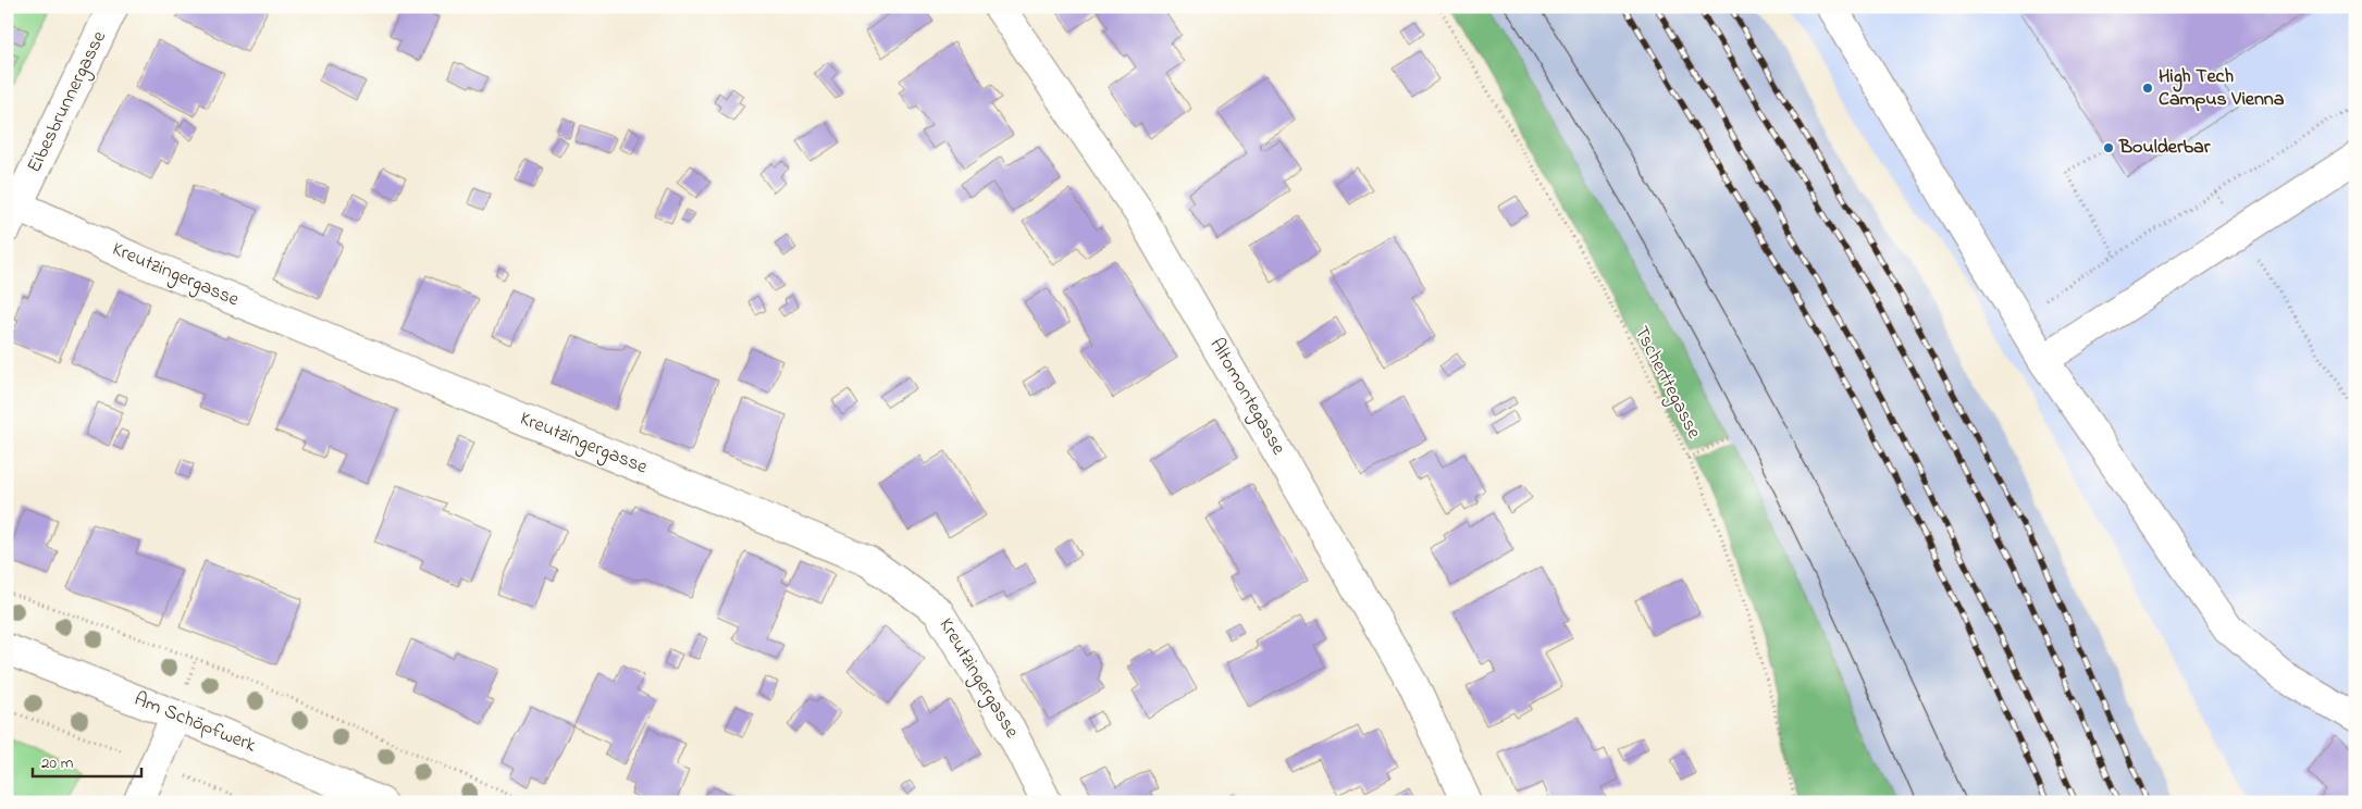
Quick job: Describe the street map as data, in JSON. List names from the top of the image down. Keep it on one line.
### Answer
{"streets":{"street":["Eibesbrunnergasse","Kreutzingergasse","Altomontegasse","Am Schöpfwerk"],"path":["Tscherttegasse"]},"crossings":[["Eibesbrunnergasse","Kreutzingergasse"]],"places":["High Tech Campus Vienna","Boulderbar"],"scale_bar":"20 m"}
